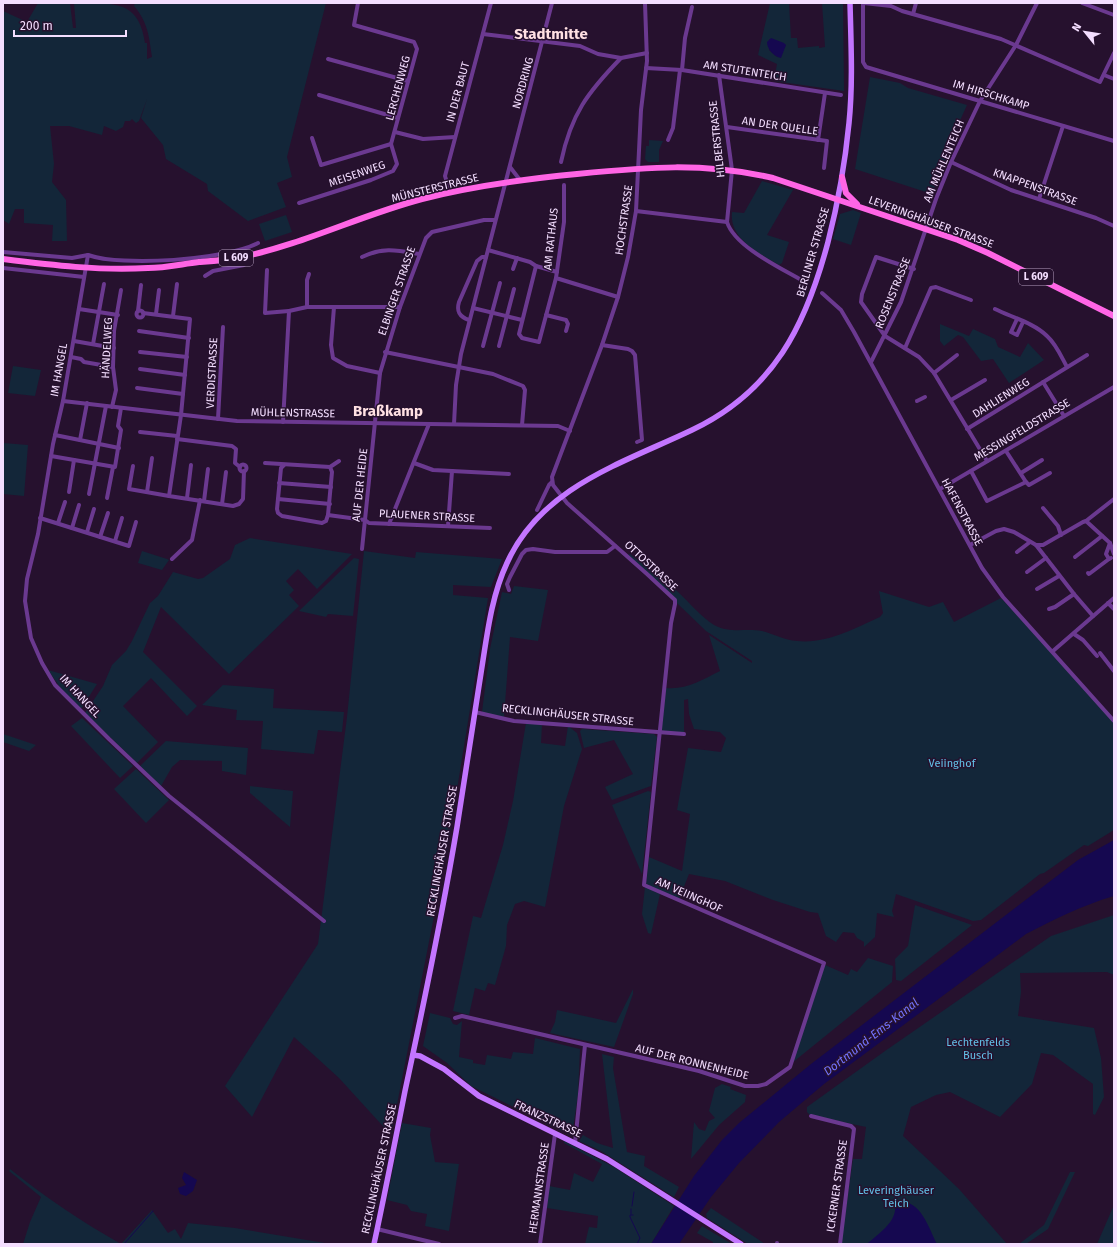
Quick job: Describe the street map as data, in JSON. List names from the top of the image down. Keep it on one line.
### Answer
{"streets":{"main road":["MÜNSTERSTRASSE","LEVERINGHÄUSER STRASSE","BERLINER STRASSE","L 609","RECKLINGHÄUSER STRASSE","FRANZSTRASSE"],"street":["AM STUTENTEICH","NORDRING","LERCHENWEG","IN DER BAUT","IM HIRSCHKAMP","AN DER QUELLE","HILBERSTRASSE","AM MÜHLENTEICH","MEISENWEG","KNAPPENSTRASSE","HOCHSTRASSE","AM RATHAUS","ELBINGER STRASSE","ROSENSTRASSE","HÄNDELWEG","IM HANGEL","VERDISTRASSE","DAHLIENWEG","MÜHLENSTRASSE","MESSINGFELDSTRASSE","AUF DER HEIDE","HAFENSTRASSE","PLAUENER STRASSE","OTTOSTRASSE","AM VEIINGHOF","AUF DER RONNENHEIDE","ICKERNER STRASSE","HERMANNSTRASSE"]},"crossings":[["AM STUTENTEICH","HILBERSTRASSE"],["AM STUTENTEICH","HOCHSTRASSE"],["NORDRING","MÜNSTERSTRASSE"],["NORDRING","ELBINGER STRASSE"],["NORDRING","MÜHLENSTRASSE"],["LERCHENWEG","MEISENWEG"],["IM HIRSCHKAMP","AM MÜHLENTEICH"],["AN DER QUELLE","HILBERSTRASSE"],["HILBERSTRASSE","LEVERINGHÄUSER STRASSE"],["HILBERSTRASSE","L 609"],["AM MÜHLENTEICH","KNAPPENSTRASSE"],["AM MÜHLENTEICH","LEVERINGHÄUSER STRASSE"],["AM MÜHLENTEICH","ROSENSTRASSE"],["MÜNSTERSTRASSE","HOCHSTRASSE"],["MÜNSTERSTRASSE","L 609"],["MÜNSTERSTRASSE","IM HANGEL"],["HOCHSTRASSE","AM RATHAUS"],["HOCHSTRASSE","L 609"],["HOCHSTRASSE","MÜHLENSTRASSE"],["LEVERINGHÄUSER STRASSE","BERLINER STRASSE"],["LEVERINGHÄUSER STRASSE","L 609"],["LEVERINGHÄUSER STRASSE","ROSENSTRASSE"],["BERLINER STRASSE","OTTOSTRASSE"],["BERLINER STRASSE","RECKLINGHÄUSER STRASSE"],["ELBINGER STRASSE","MÜHLENSTRASSE"],["ELBINGER STRASSE","AUF DER HEIDE"],["ROSENSTRASSE","HAFENSTRASSE"],["HÄNDELWEG","MÜHLENSTRASSE"],["IM HANGEL","MÜHLENSTRASSE"],["VERDISTRASSE","MÜHLENSTRASSE"],["DAHLIENWEG","MESSINGFELDSTRASSE"],["MÜHLENSTRASSE","AUF DER HEIDE"],["MESSINGFELDSTRASSE","HAFENSTRASSE"],["AUF DER HEIDE","PLAUENER STRASSE"],["OTTOSTRASSE","RECKLINGHÄUSER STRASSE"],["OTTOSTRASSE","AM VEIINGHOF"],["RECKLINGHÄUSER STRASSE","AM VEIINGHOF"],["RECKLINGHÄUSER STRASSE","FRANZSTRASSE"],["AM VEIINGHOF","AUF DER RONNENHEIDE"],["FRANZSTRASSE","HERMANNSTRASSE"]],"districts":["Stadtmitte","Braßkamp"],"water":["Dortmund-Ems-Kanal"],"parks":["Veiinghof","Lechtenfelds Busch","Leveringhäuser Teich"],"scale_bar":"200 m","north":"top left"}
